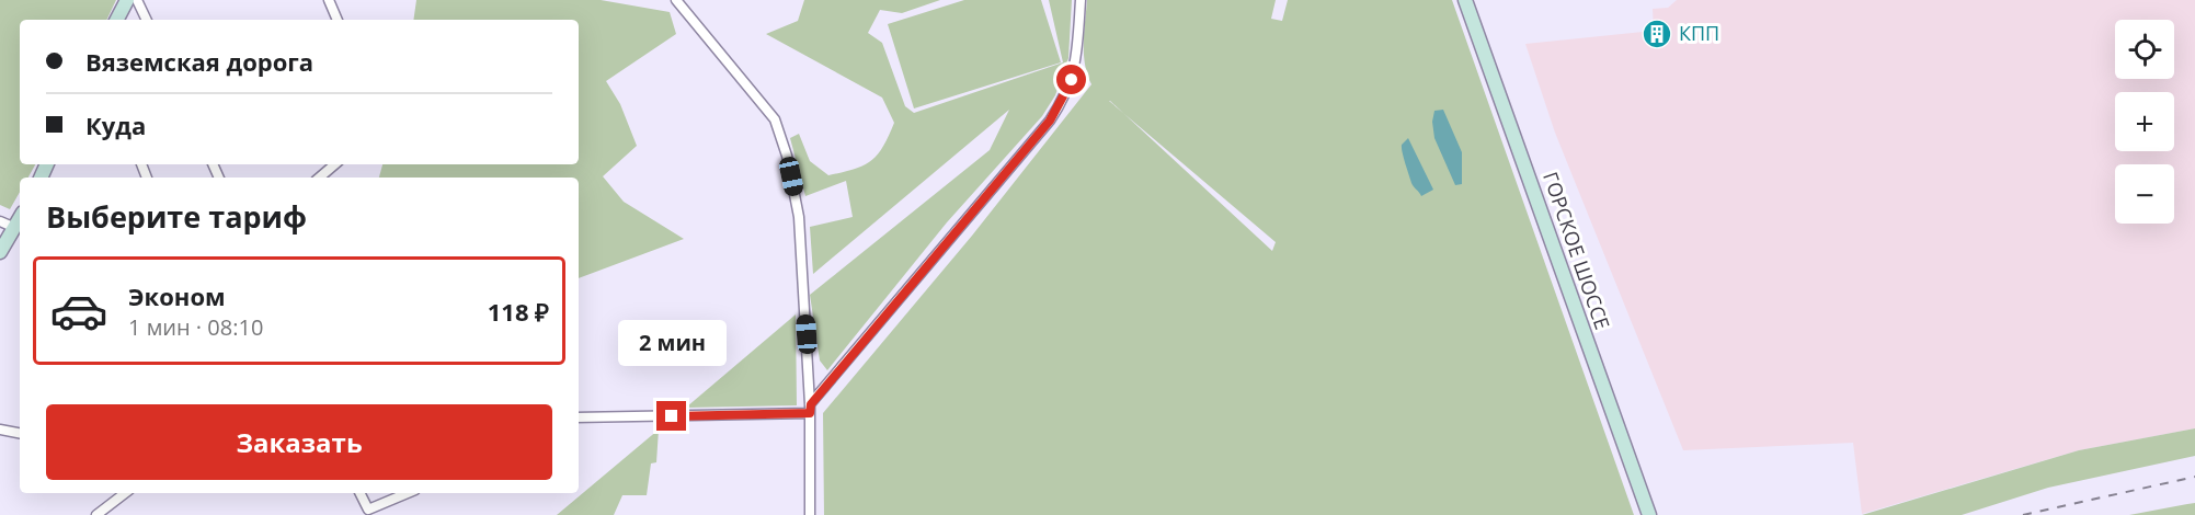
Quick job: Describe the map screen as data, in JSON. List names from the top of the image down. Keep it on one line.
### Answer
{"streets":{"main road":["ГОРСКОЕ ШОССЕ"]},"places":{"building":["КПП"]},"page":{"map_buttons":["+","−"],"banner":["Вяземская дорога","Куда"],"heading":"Выберите тариф","list":[{"name":"Эконом","note":"1 мин · 08:10","value":"118 ₽"}],"bubble":"2 мин","buttons":"Заказать"}}
